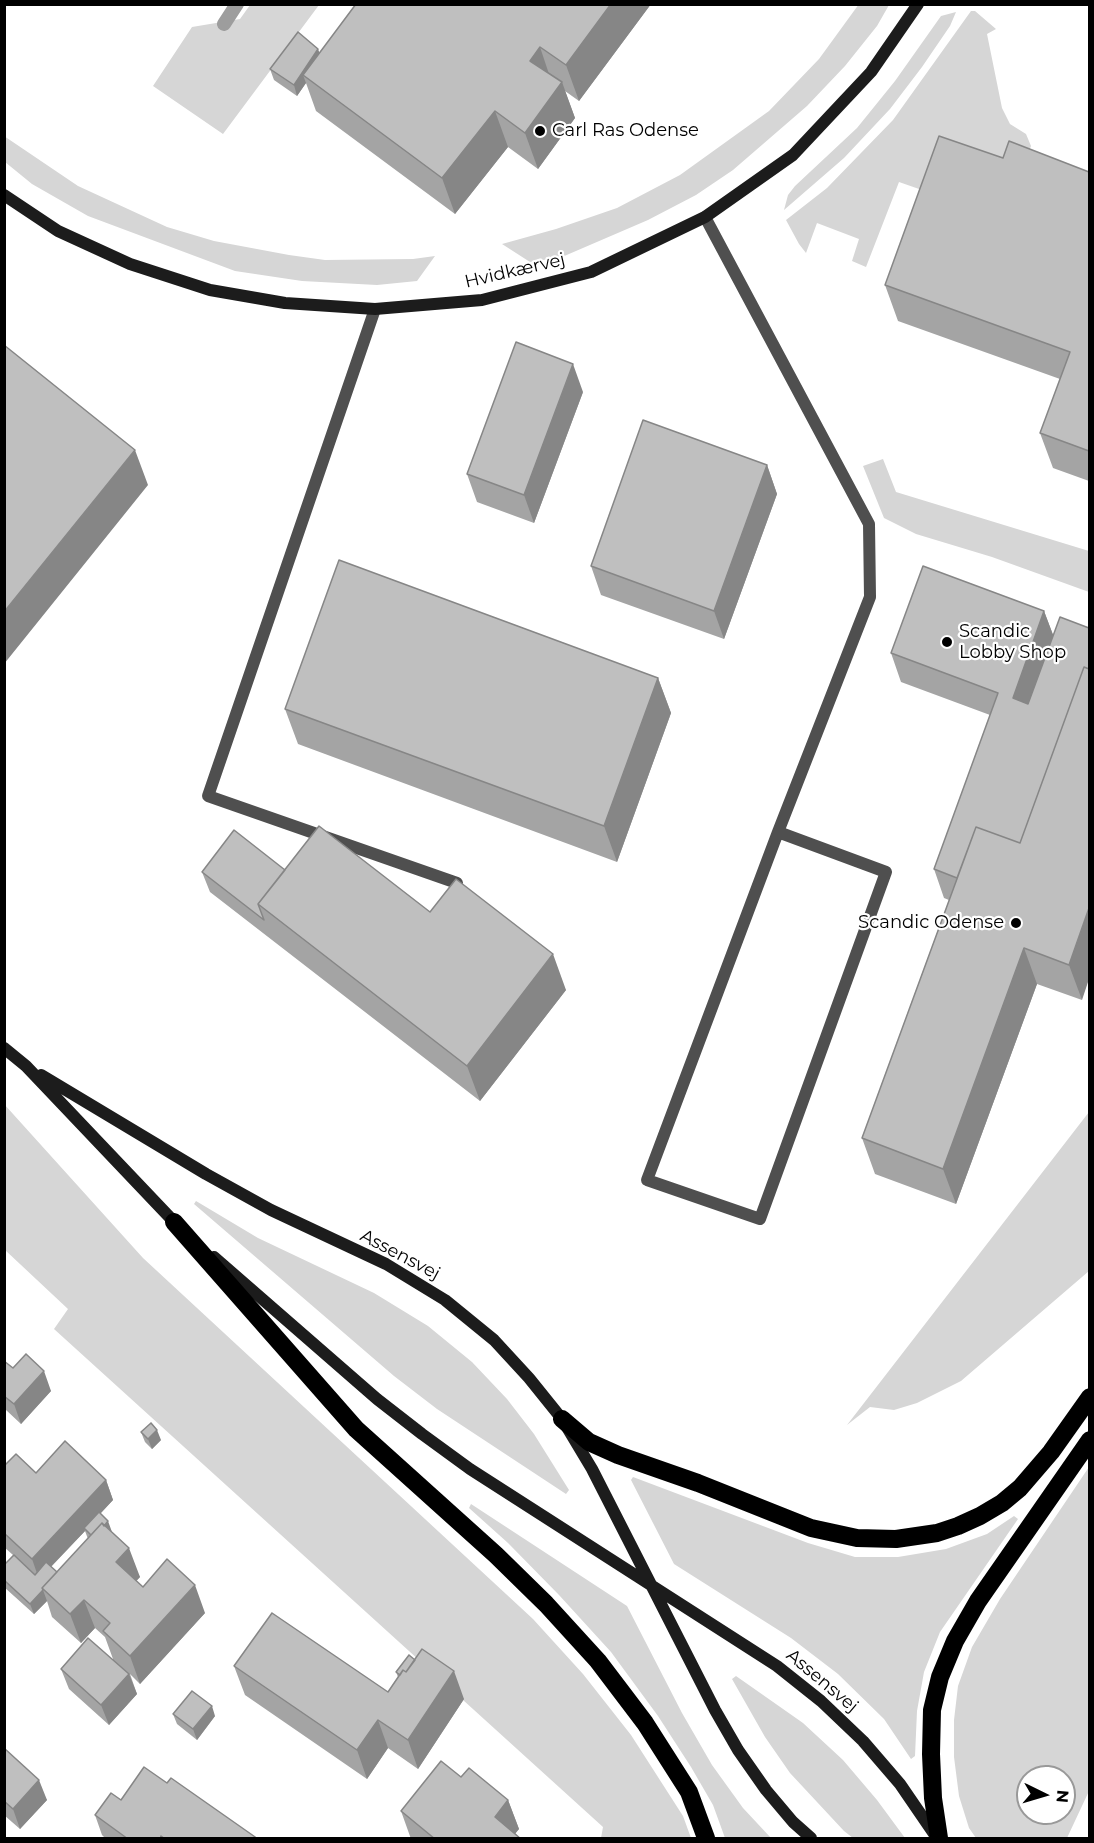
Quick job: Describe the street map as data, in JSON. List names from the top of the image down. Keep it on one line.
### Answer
{"streets":{"main road":["Hvidkærvej","Assensvej"]},"places":["Carl Ras Odense","Scandic Lobby Shop","Scandic Odense"],"north":"right"}
